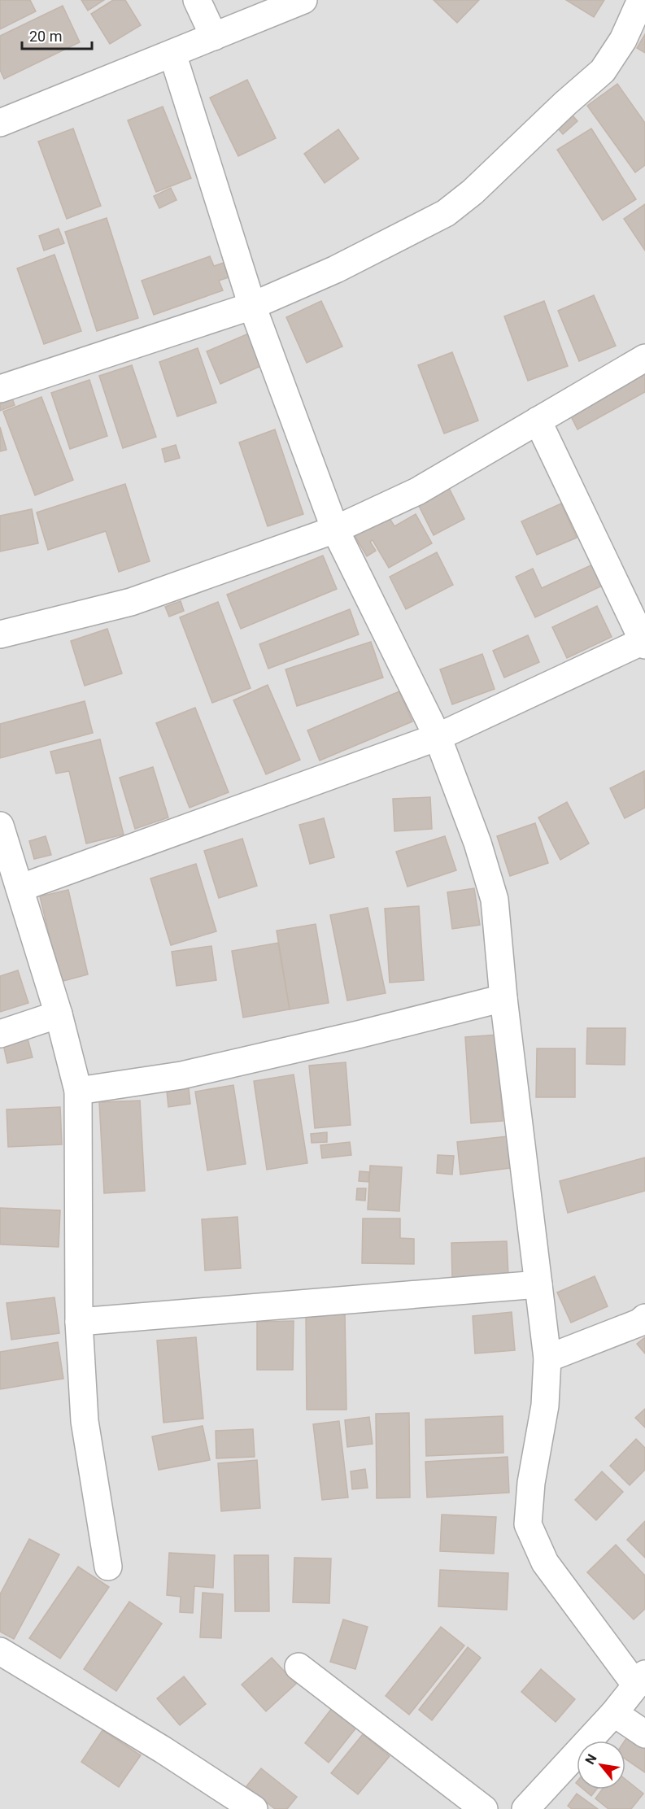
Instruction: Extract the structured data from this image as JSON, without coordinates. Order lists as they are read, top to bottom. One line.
{"scale_bar":"20 m","north":"top left"}
